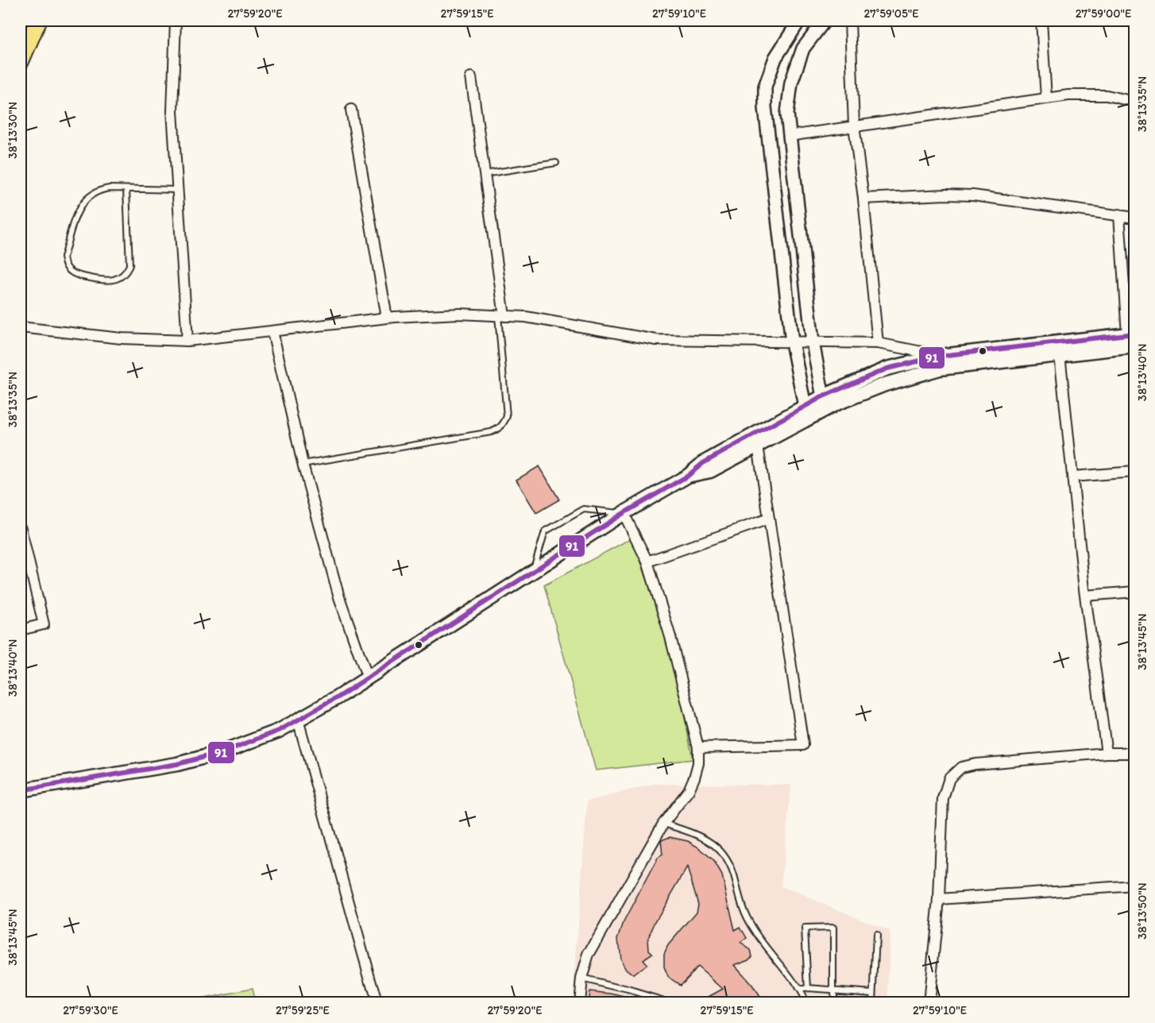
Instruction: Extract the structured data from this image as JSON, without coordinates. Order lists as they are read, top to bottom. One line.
{"lines":["transit line 91"],"coordinates":["27°59'20\"E","27°59'15\"E","27°59'10\"E","27°59'05\"E","27°59'00\"E","38°13'35\"N","38°13'30\"N","38°13'40\"N","38°13'45\"N","38°13'50\"N","27°59'30\"E","27°59'25\"E"]}
